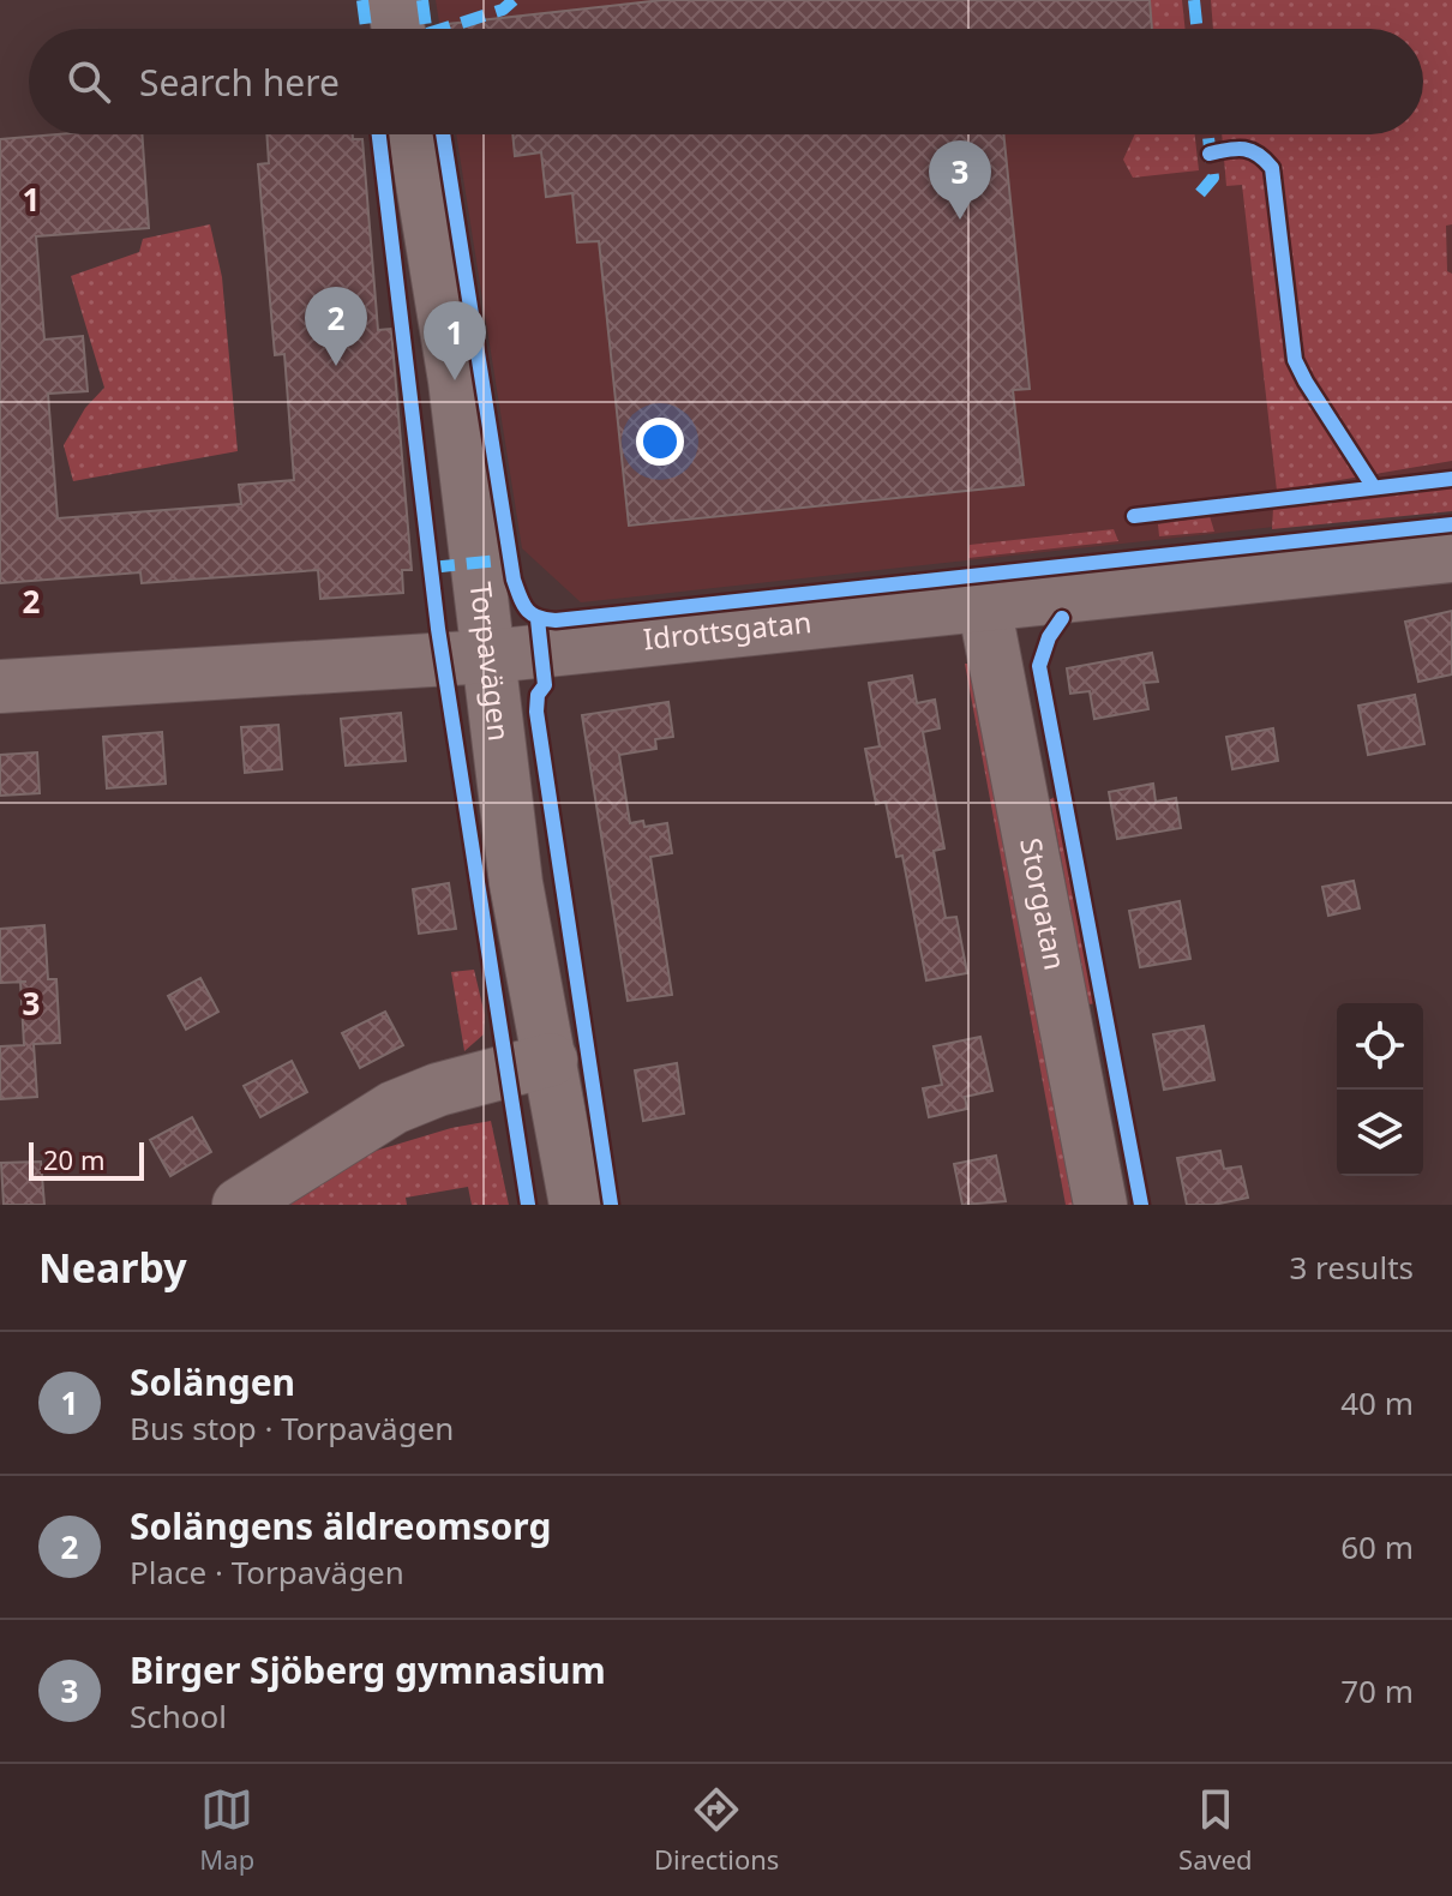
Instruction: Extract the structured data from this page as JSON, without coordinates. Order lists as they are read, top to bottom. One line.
{"streets":{"street":["Idrottsgatan","Torpavägen","Storgatan"]},"crossings":[["Idrottsgatan","Torpavägen"],["Idrottsgatan","Storgatan"]],"scale_bar":"20 m","page":{"search":"Search here","pins":["3","2","1"],"scale":"20 m","heading":["Nearby","3 results"],"list":[{"mark":"1","name":"Solängen","note":"Bus stop · Torpavägen","value":"40 m"},{"mark":"2","name":"Solängens äldreomsorg","note":"Place · Torpavägen","value":"60 m"},{"mark":"3","name":"Birger Sjöberg gymnasium","note":"School","value":"70 m"}],"nav":["Map","Directions","Saved"]},"grid":{"rows":["1","2","3"]}}
